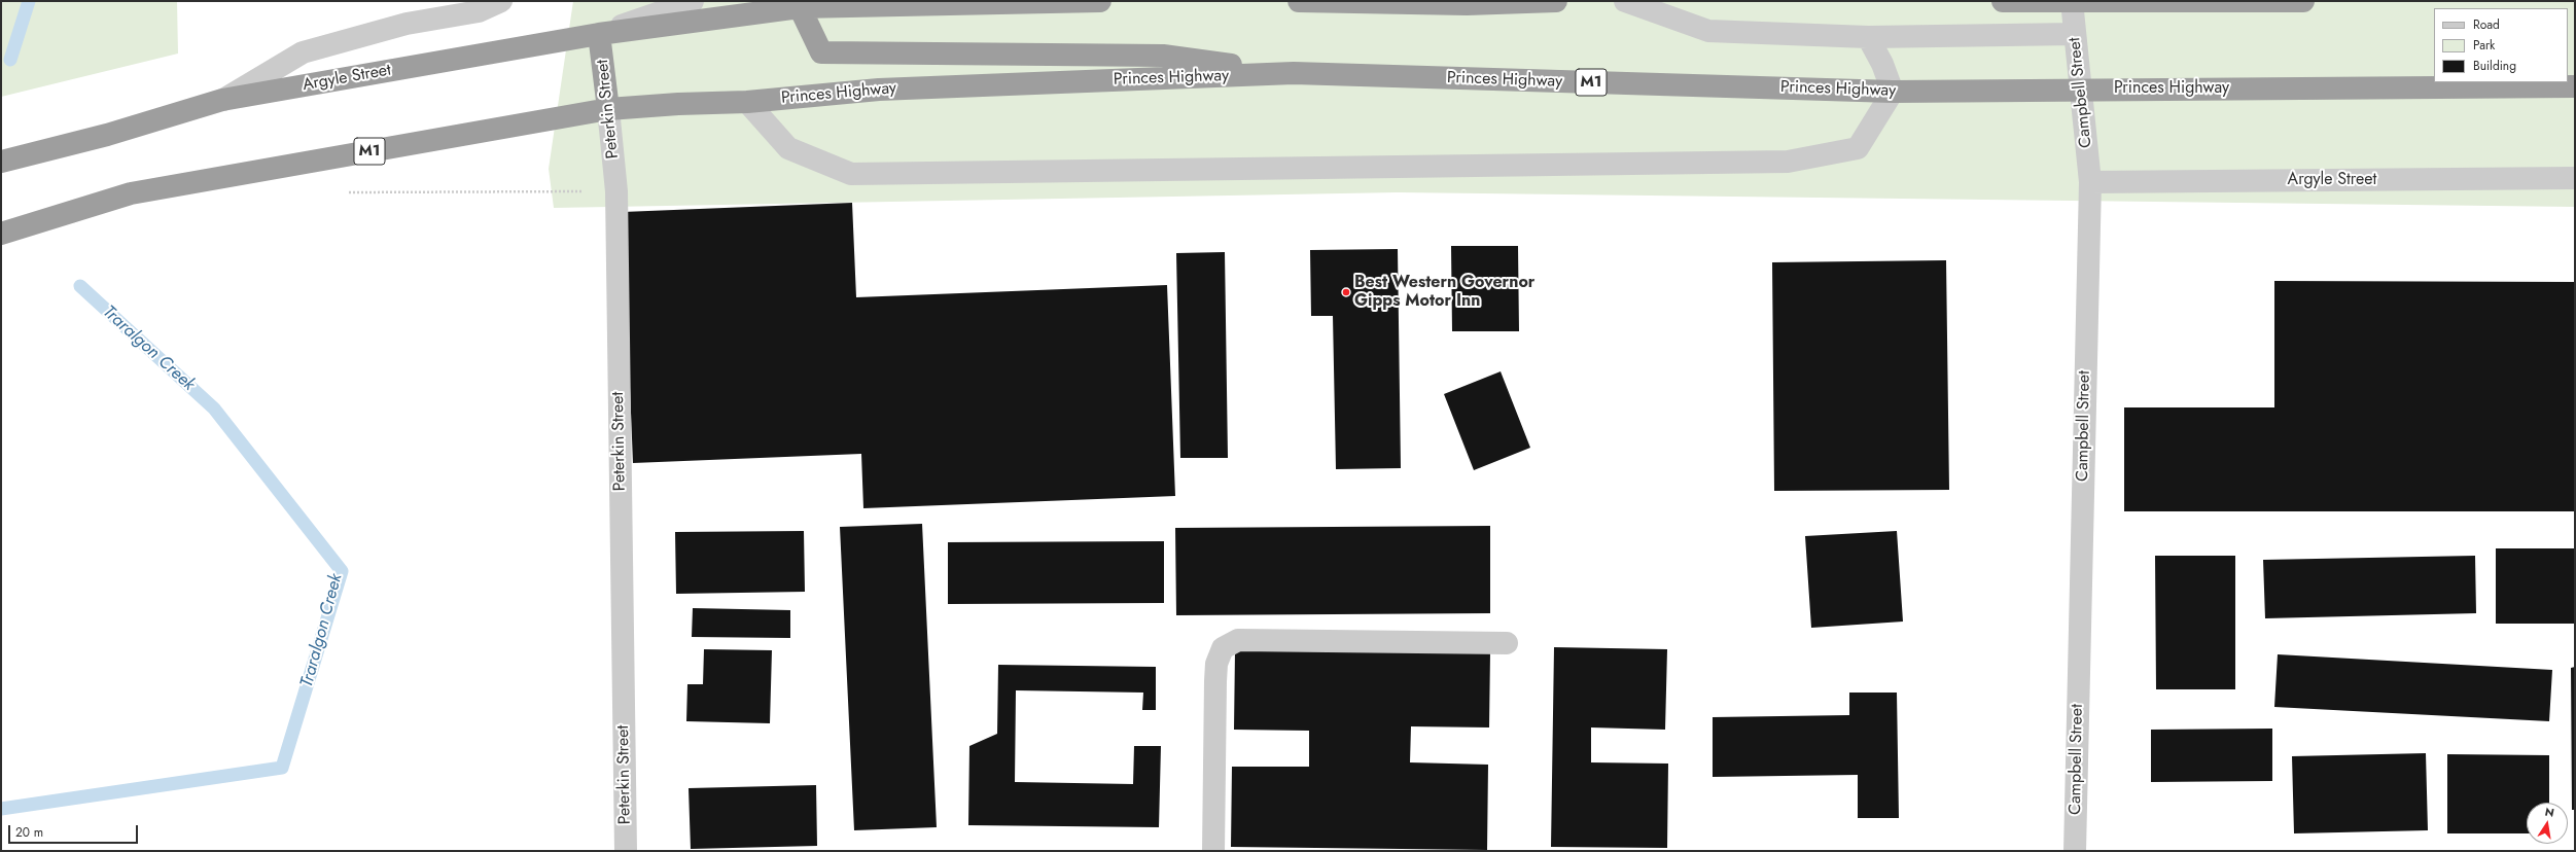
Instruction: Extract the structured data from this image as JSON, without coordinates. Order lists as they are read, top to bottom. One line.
{"streets":{"highway":["Argyle Street","Princes Highway","M1","Peterkin Street"],"street":["Campbell Street"]},"crossings":[["Argyle Street","Campbell Street"],["Argyle Street","Peterkin Street"],["Princes Highway","M1"],["Princes Highway","Campbell Street"],["Princes Highway","Peterkin Street"],["M1","Peterkin Street"]],"water":["Traralgon Creek"],"places":["Best Western Governor Gipps Motor Inn"],"legend":["Road","Park","Building"],"scale_bar":"20 m","north":"top"}
